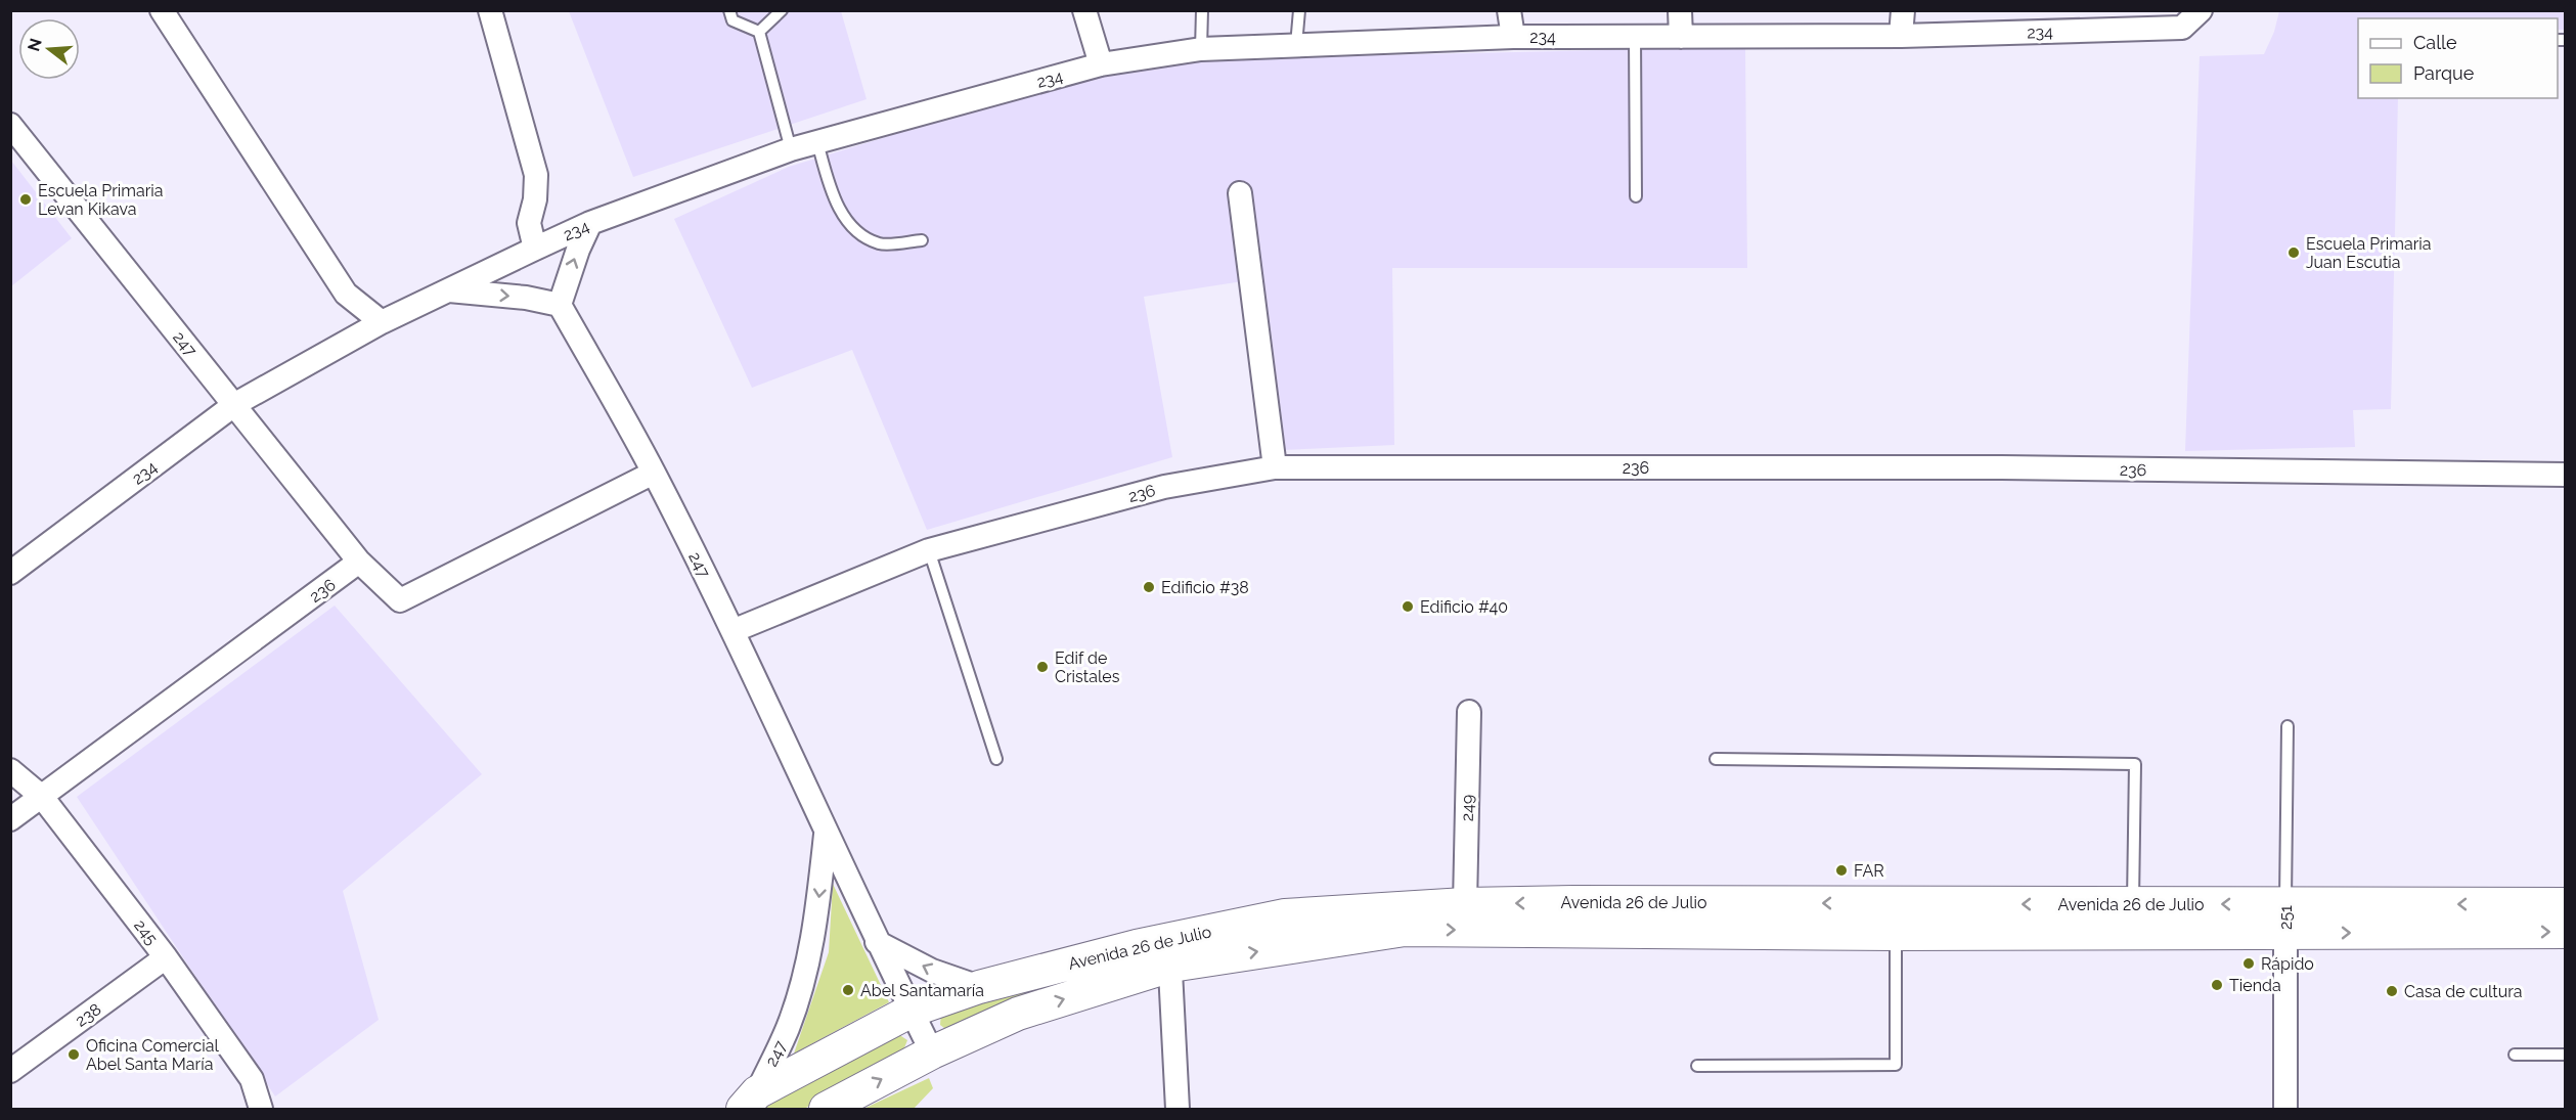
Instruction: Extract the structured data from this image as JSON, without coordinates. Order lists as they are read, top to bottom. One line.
{"streets":{"street":["234","247","236","249","Avenida 26 de Julio","251","245","238"]},"crossings":[["234","247"],["247","236"],["247","Avenida 26 de Julio"],["236","245"],["249","Avenida 26 de Julio"],["Avenida 26 de Julio","251"],["245","238"]],"places":["Escuela Primaria Levan Kikava","Escuela Primaria Juan Escutia","Edificio #38","Edificio #40","Edif de Cristales","FAR","Rápido","Tienda","Abel Santamaría","Casa de cultura","Oficina Comercial Abel Santa María"],"legend":["Calle","Parque"],"north":"left"}
